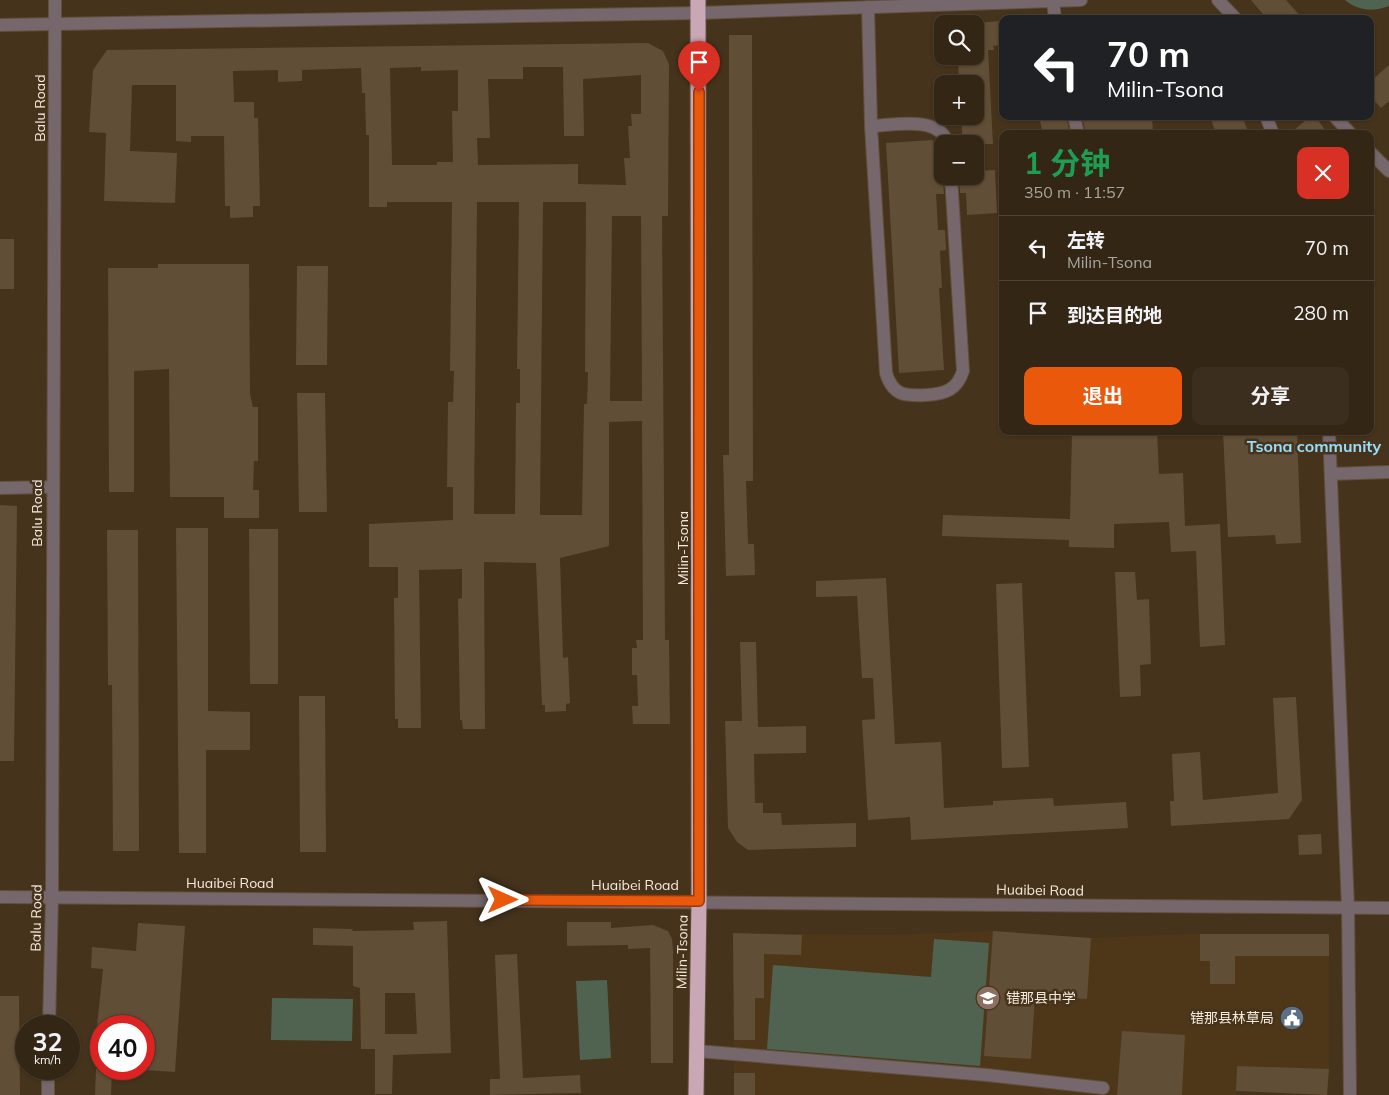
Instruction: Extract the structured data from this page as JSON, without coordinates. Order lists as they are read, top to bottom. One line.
{"streets":{"highway":["Milin-Tsona"],"street":["Balu Road","Huaibei Road"]},"crossings":[["Balu Road","Huaibei Road"],["Milin-Tsona","Huaibei Road"]],"districts":["Tsona community"],"places":{"school or university":["错那县中学"],"public building":["错那县林草局"]},"page":{"map_buttons":["+","−"],"turn":["70 m","Milin-Tsona"],"heading":["1 分钟","350 m · 11:57"],"list":[{"name":"左转","note":"Milin-Tsona","value":"70 m"},{"name":"到达目的地","value":"280 m"}],"buttons":["退出","分享"],"speed":"32 km/h","limit":"40"}}
